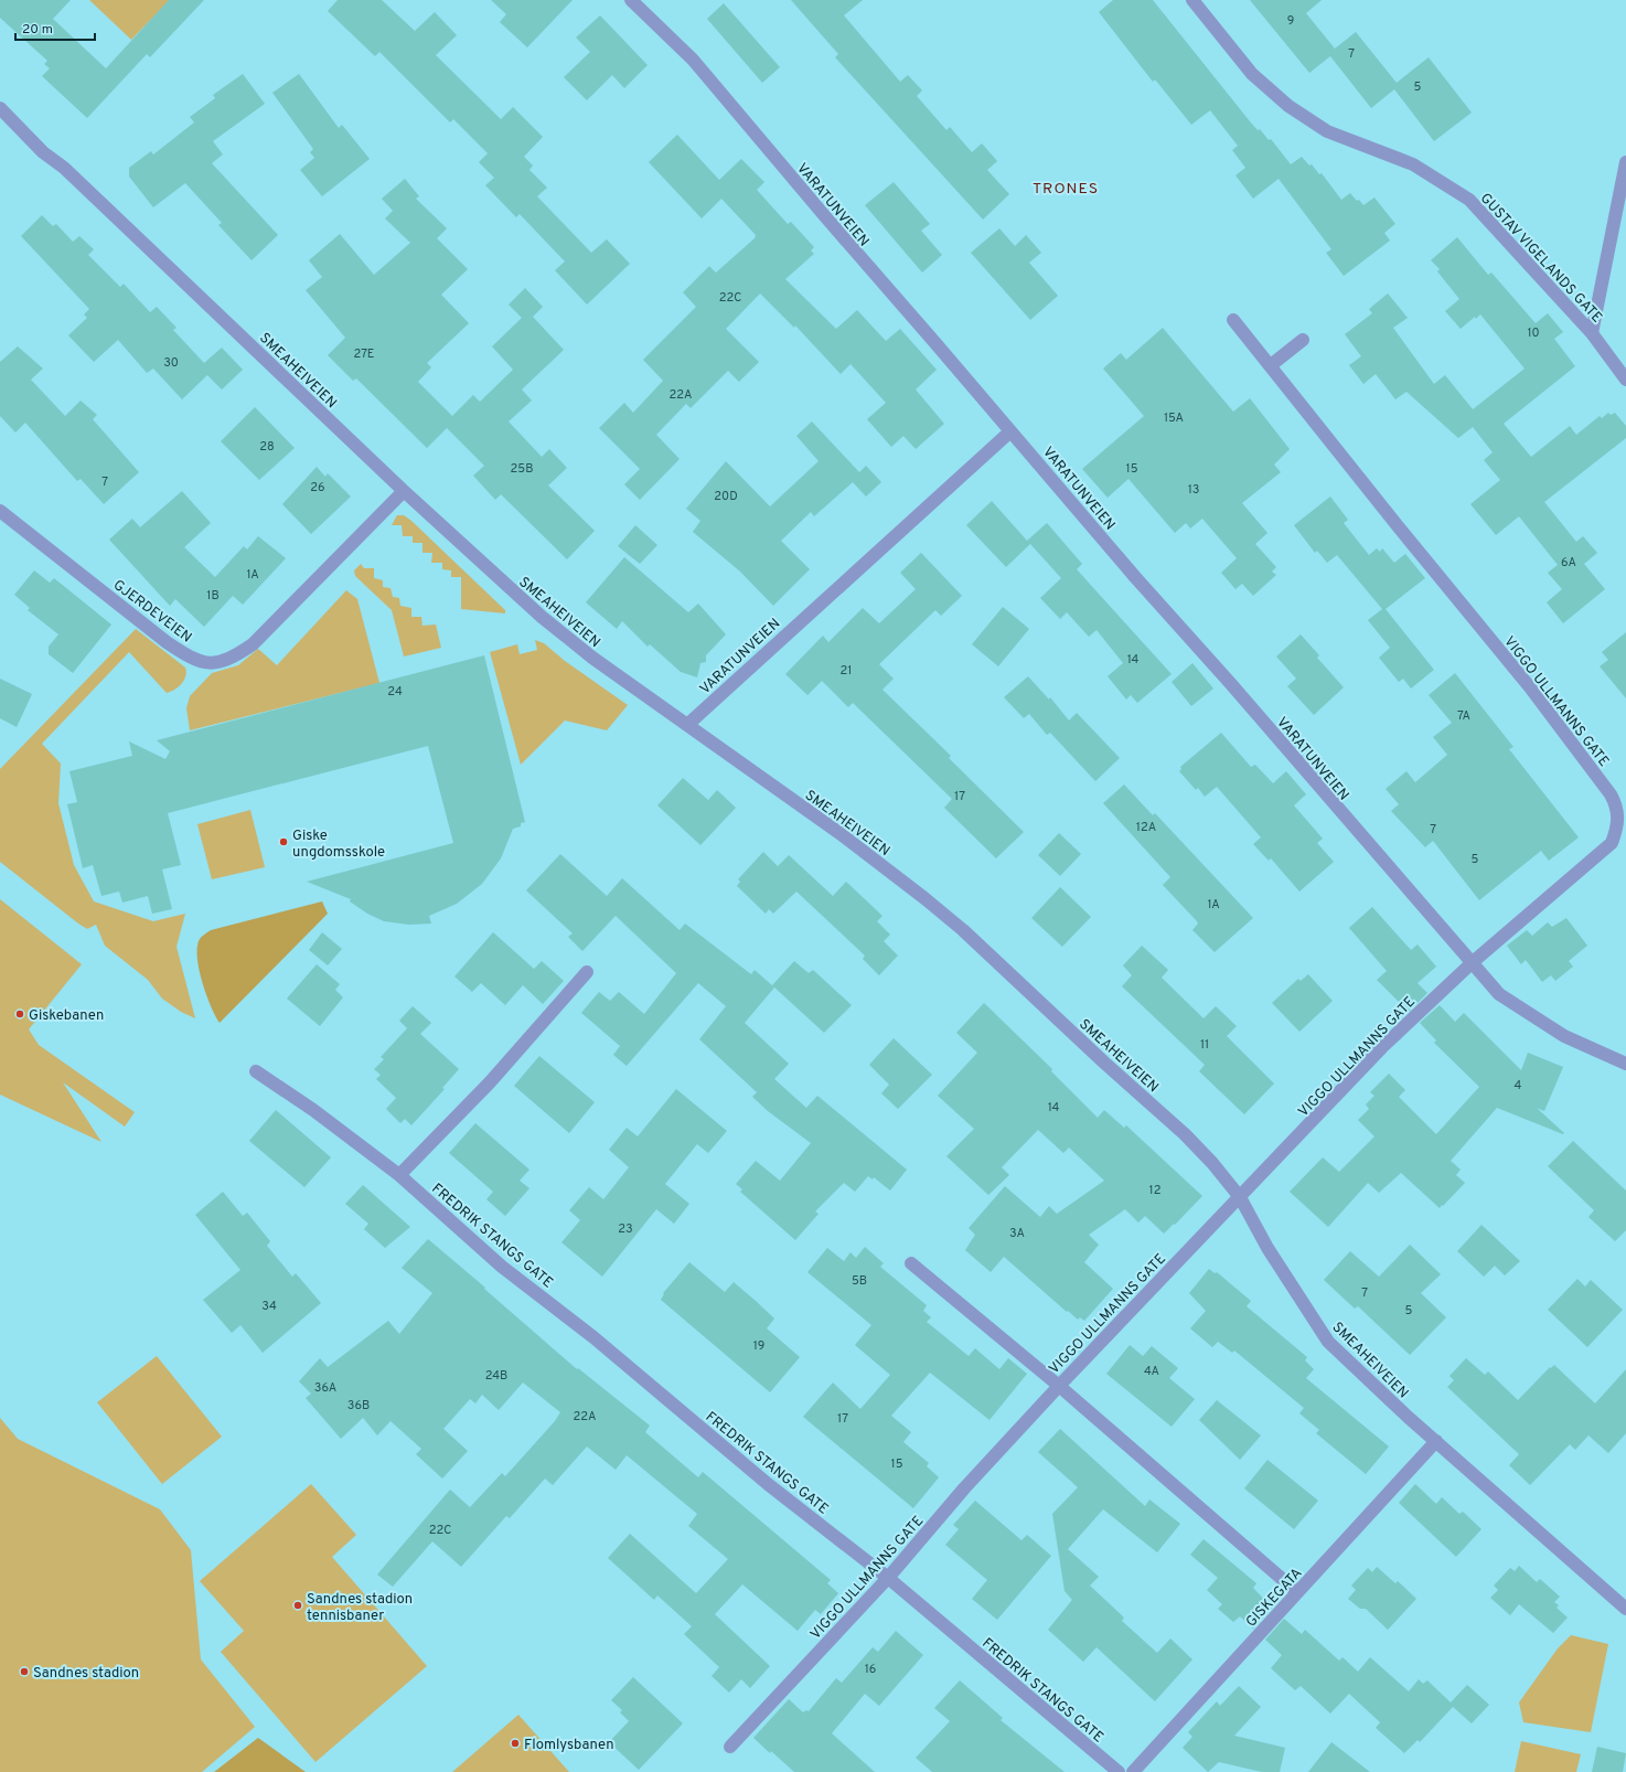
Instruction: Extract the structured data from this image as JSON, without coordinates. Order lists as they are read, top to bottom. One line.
{"streets":{"street":["VARATUNVEIEN","GUSTAV VIGELANDS GATE","SMEAHEIVEIEN","GJERDEVEIEN","VIGGO ULLMANNS GATE","FREDRIK STANGS GATE","GISKEGATA"]},"crossings":[["VARATUNVEIEN","SMEAHEIVEIEN"],["VARATUNVEIEN","VIGGO ULLMANNS GATE"],["SMEAHEIVEIEN","GJERDEVEIEN"],["SMEAHEIVEIEN","VIGGO ULLMANNS GATE"],["SMEAHEIVEIEN","GISKEGATA"],["VIGGO ULLMANNS GATE","FREDRIK STANGS GATE"]],"districts":["TRONES"],"places":["Giske ungdomsskole","Giskebanen","Sandnes stadion tennisbaner","Sandnes stadion","Flomlysbanen"],"house_numbers":["9","7","5","22C","10","27E","30","22A","15A","28","25B","15","7","26","13","20D","6A","1A","1B","14","21","24","7A","17","12A","7","5","1A","11","4","14","12","23","3A","5B","7","34","5","19","4A","24B","36A","36B","22A","17","15","22C","16"],"scale_bar":"20 m"}
